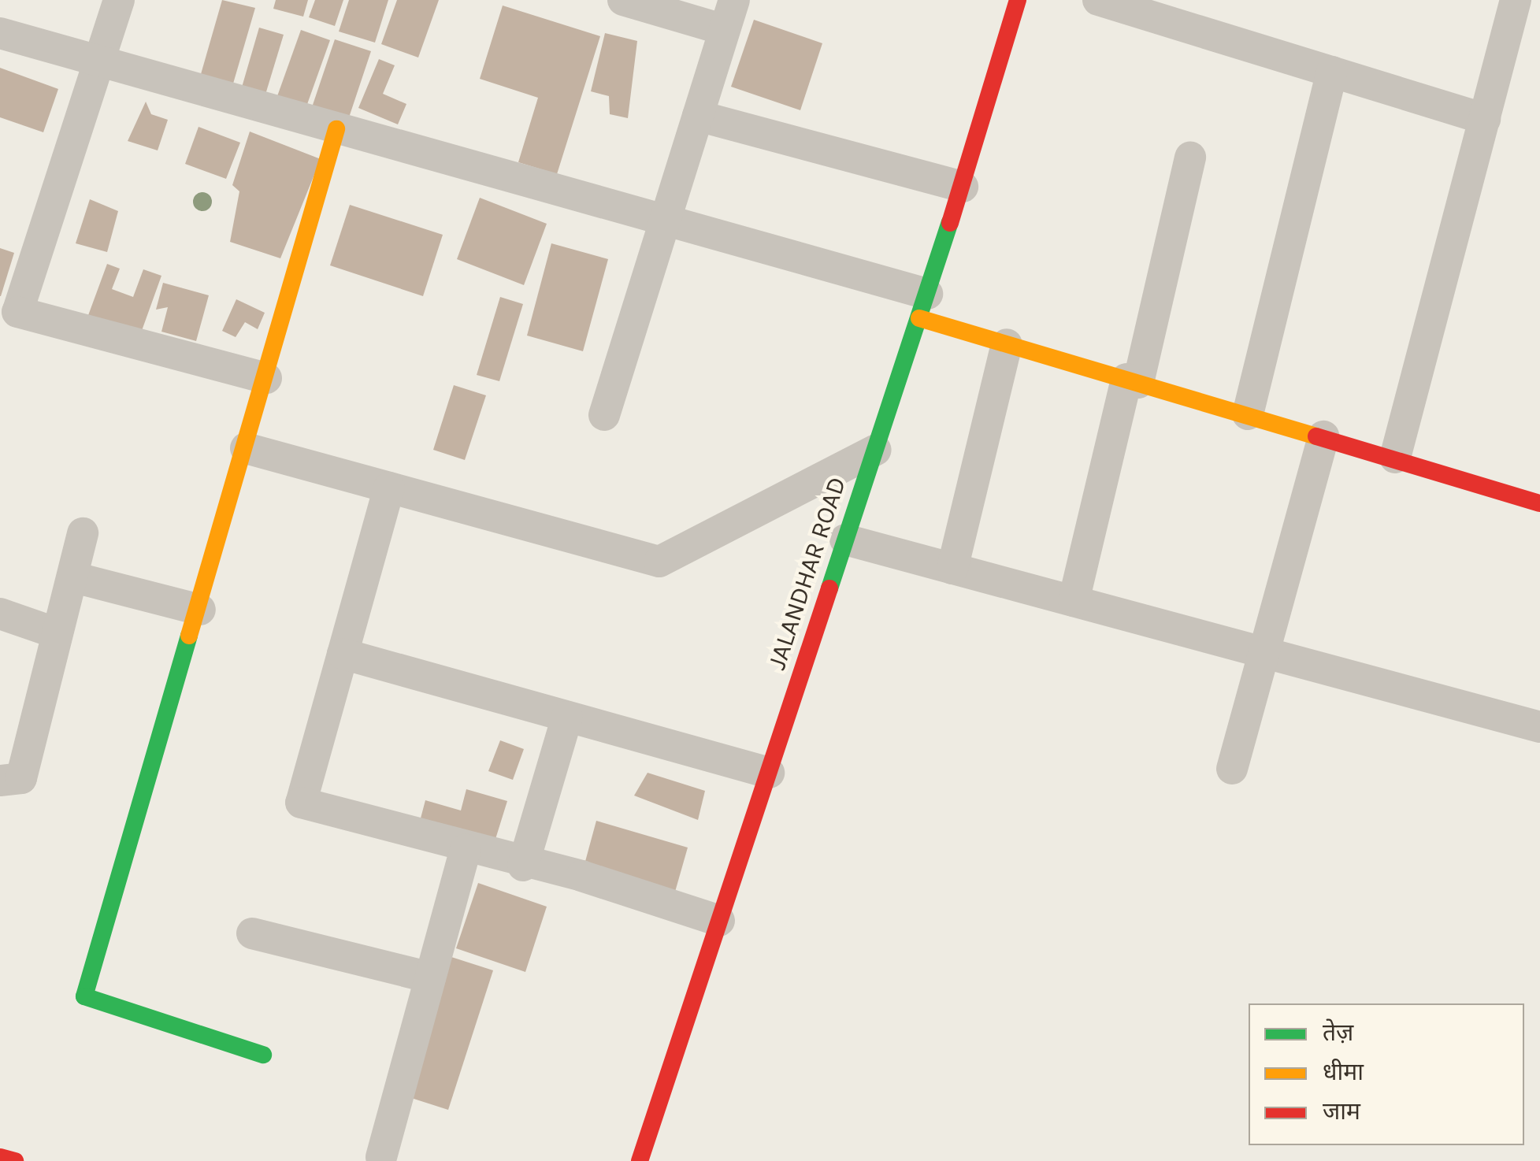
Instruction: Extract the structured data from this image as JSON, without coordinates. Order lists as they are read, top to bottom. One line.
{"streets":{"street":["JALANDHAR ROAD"]},"legend":["तेज़","धीमा","जाम"]}
